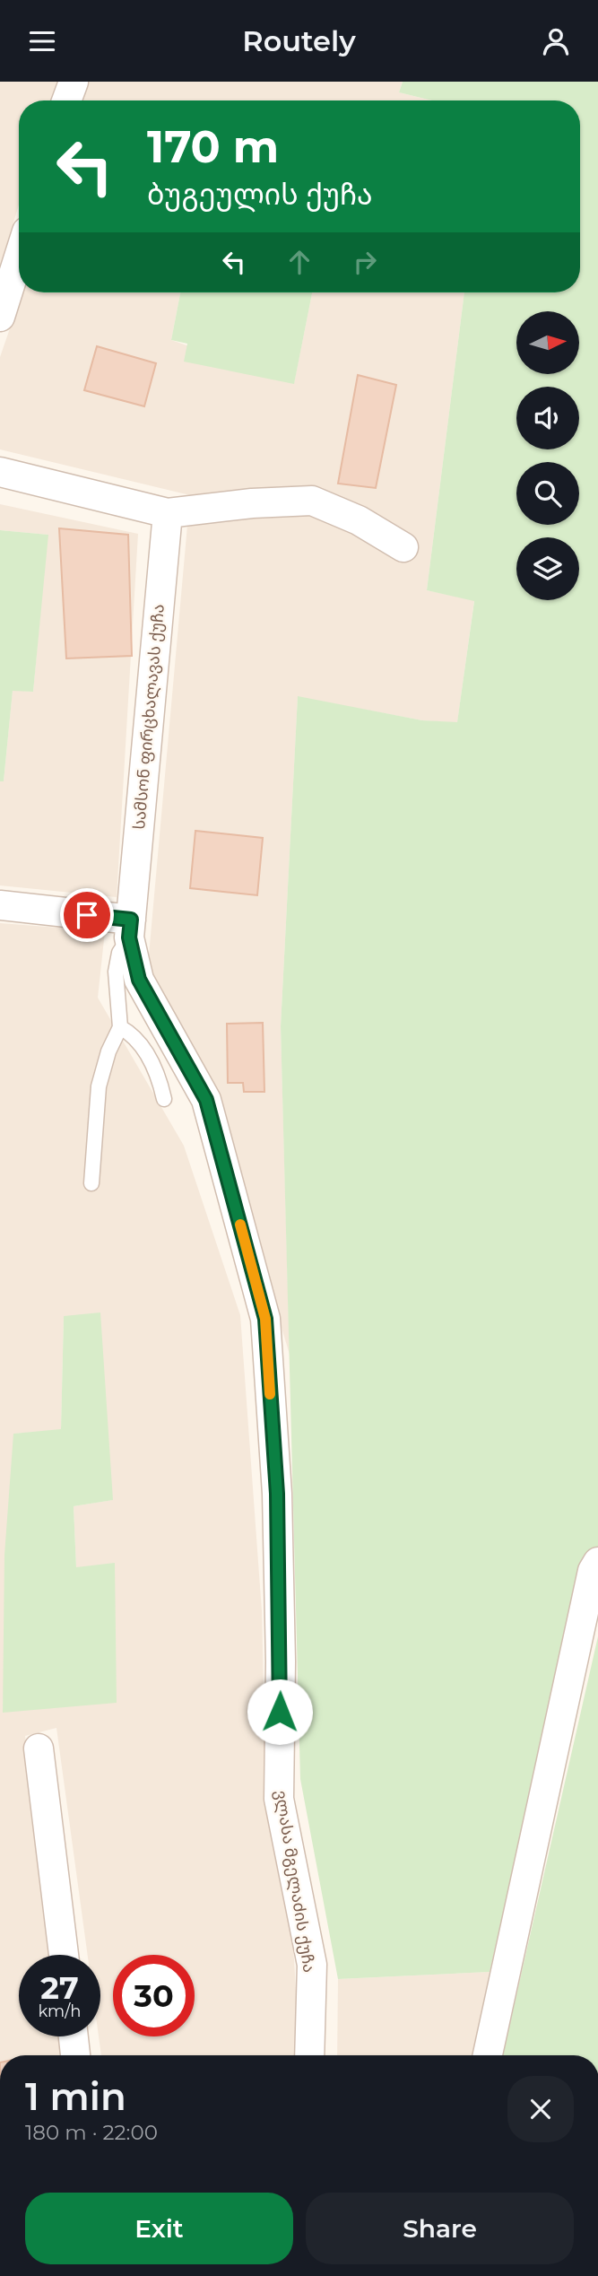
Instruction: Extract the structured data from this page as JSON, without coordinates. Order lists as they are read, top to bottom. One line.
{"streets":{"street":["სამსონ ფირცხალავას ქუჩა","ვლასა მგელაძის ქუჩა"]},"crossings":[["სამსონ ფირცხალავას ქუჩა","ვლასა მგელაძის ქუჩა"]],"north":"right","page":{"header":"Routely","turn":["170 m","ბუგეულის ქუჩა"],"speed":"27 km/h","limit":"30","heading":["1 min","180 m · 22:00"],"buttons":["Exit","Share"]}}
